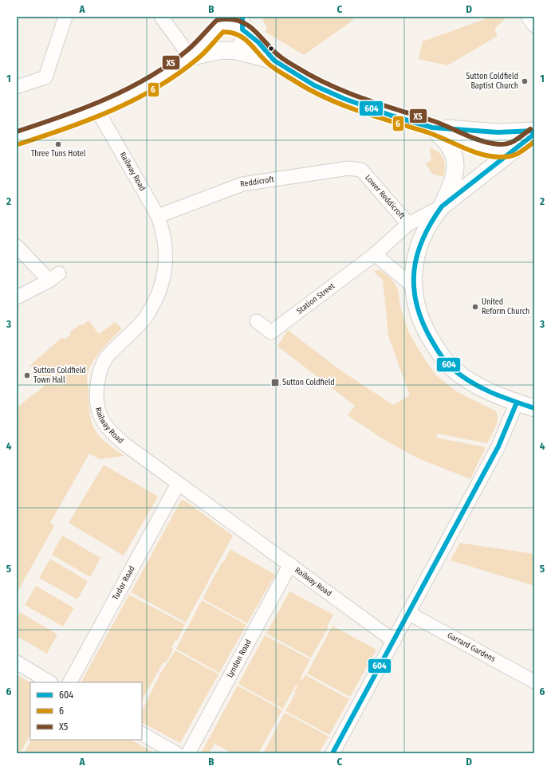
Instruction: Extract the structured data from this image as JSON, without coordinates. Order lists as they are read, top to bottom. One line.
{"streets":{"street":["Railway Road","Reddicroft","Lower Reddicroft","Station Street","Tudor Road","Garrard Gardens","Lyndon Road"]},"crossings":[["Railway Road","Reddicroft"],["Railway Road","Tudor Road"],["Railway Road","Lyndon Road"],["Reddicroft","Lower Reddicroft"],["Lower Reddicroft","Station Street"]],"places":{"other":["Sutton Coldfield Baptist Church","Three Tuns Hotel","United Reform Church","Sutton Coldfield Town Hall"],"transit":["Sutton Coldfield"]},"lines":["transit line 604","transit line X5","transit line 6"],"legend":["604","6","X5"],"grid":{"columns":["A","B","C","D"],"rows":["1","2","3","4","5","6"]}}
